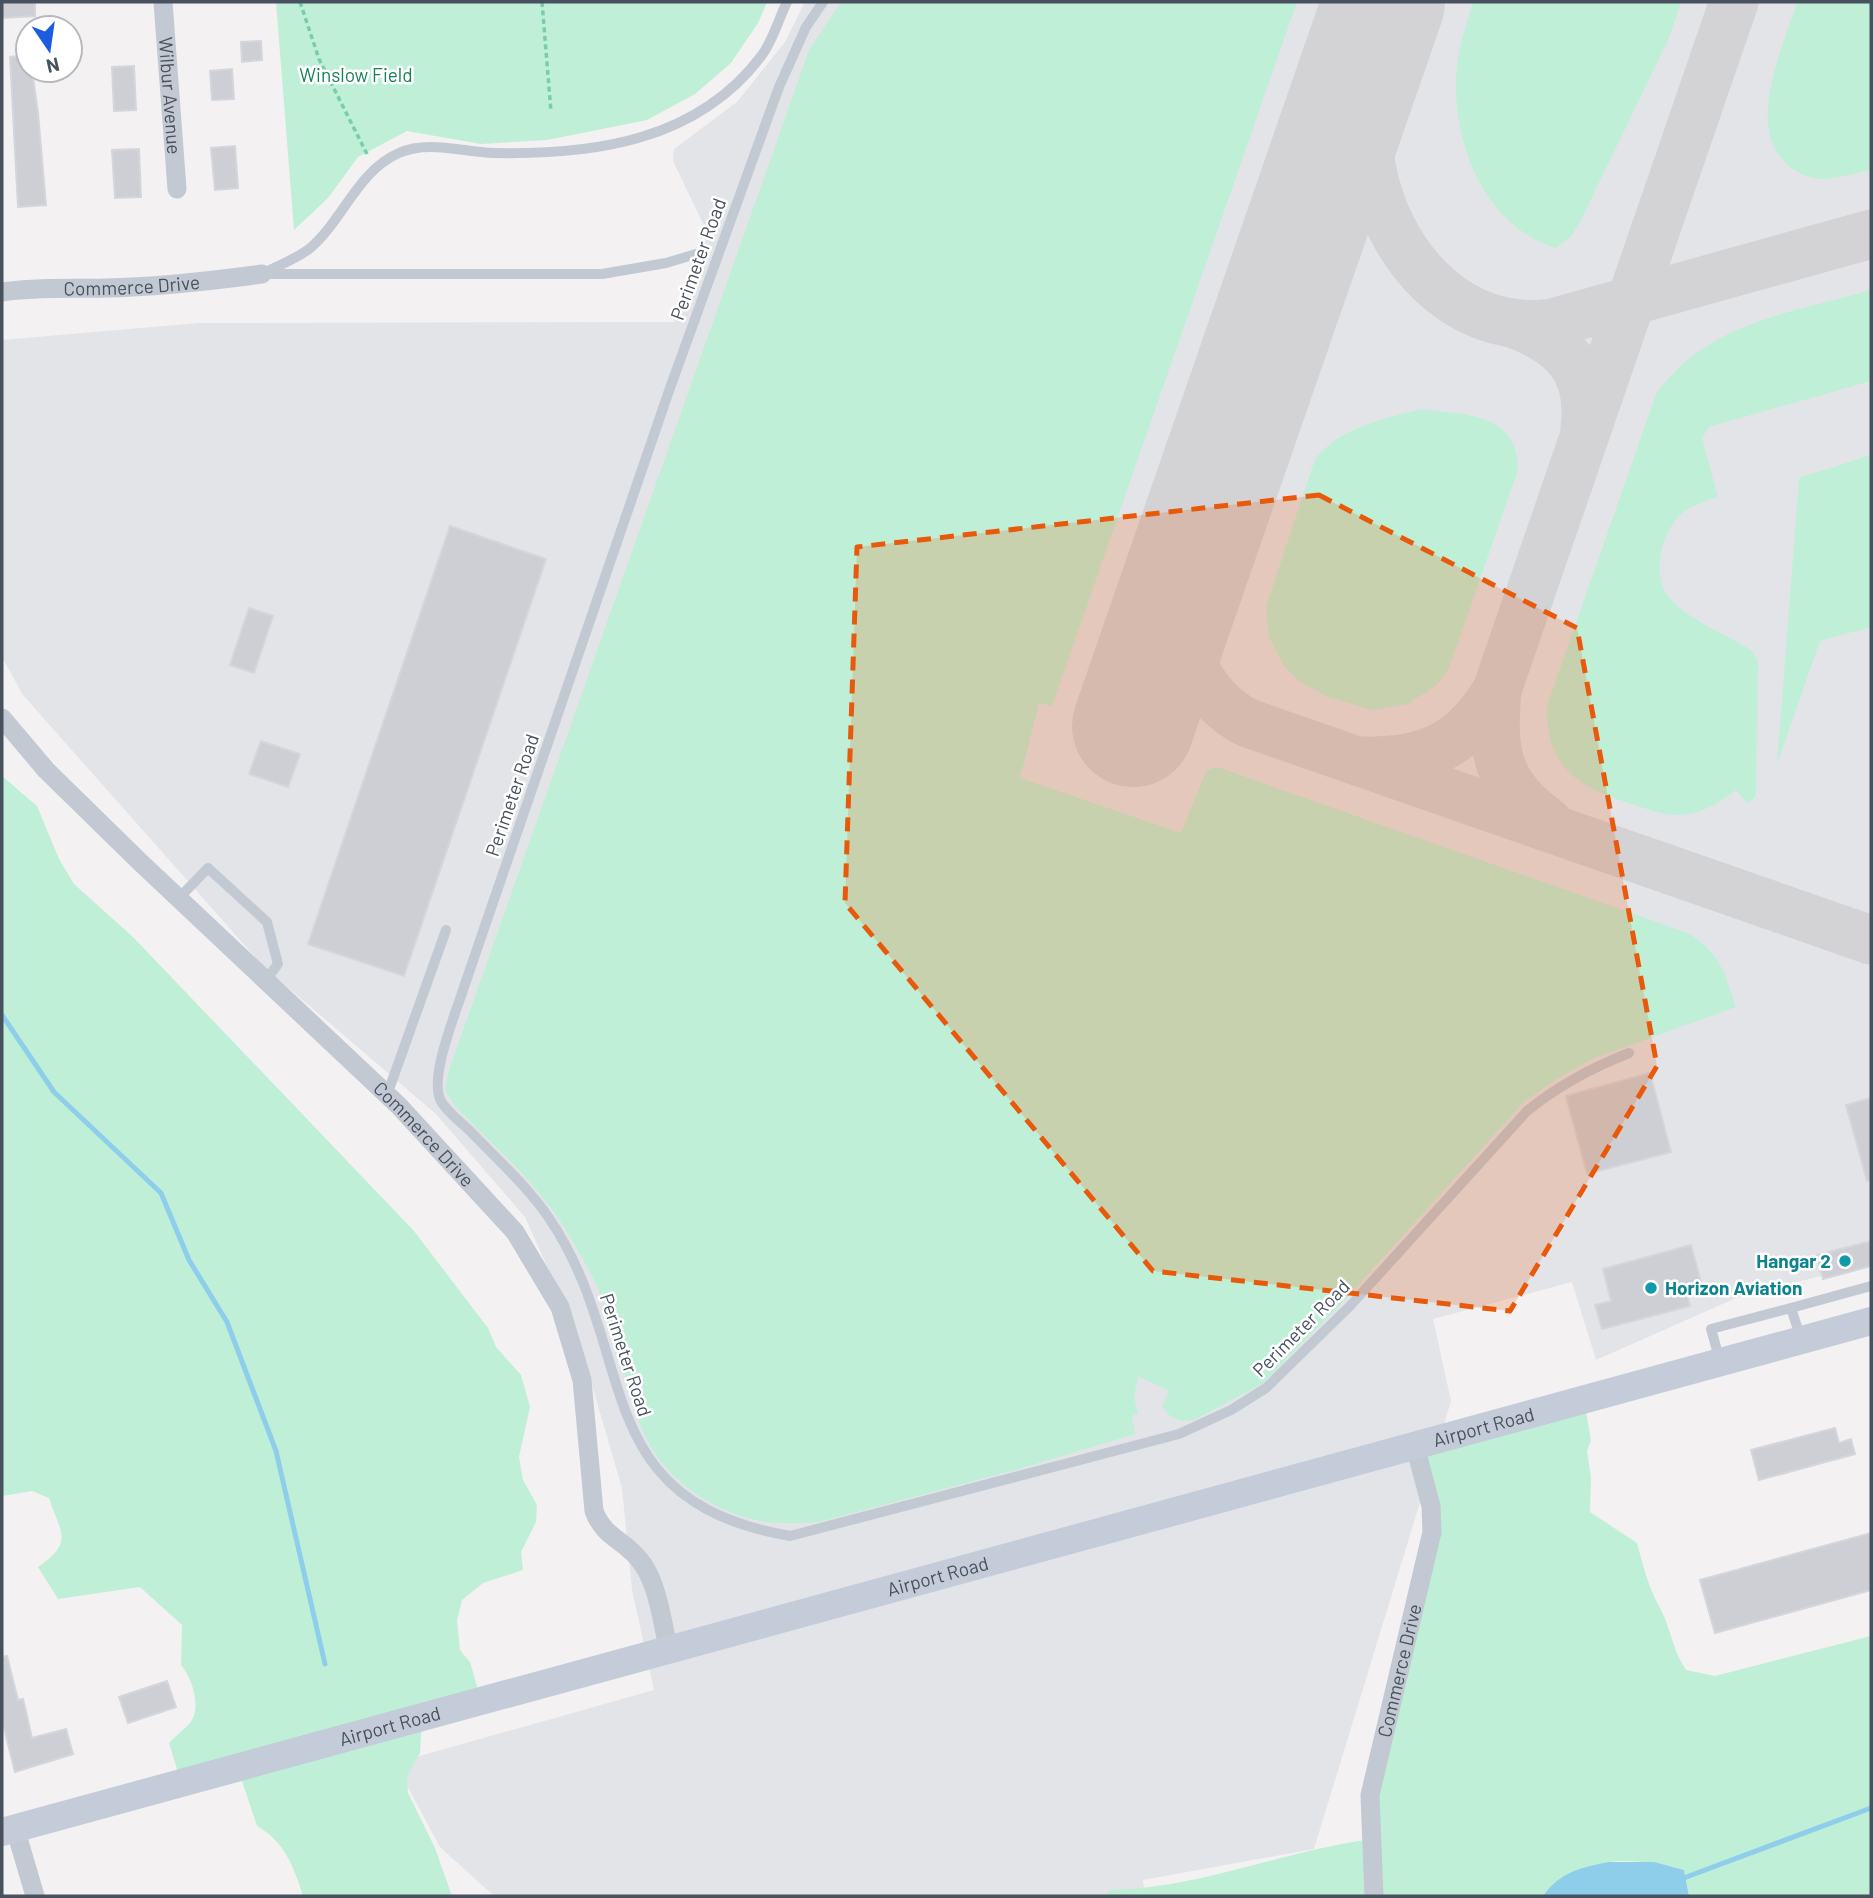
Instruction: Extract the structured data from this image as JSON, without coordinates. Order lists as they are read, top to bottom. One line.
{"streets":{"main road":["Airport Road"],"street":["Wilbur Avenue","Commerce Drive"],"lane":["Perimeter Road"]},"crossings":[["Commerce Drive","Airport Road"]],"parks":["Winslow Field"],"places":["Hangar 2","Horizon Aviation"],"north":"bottom"}
